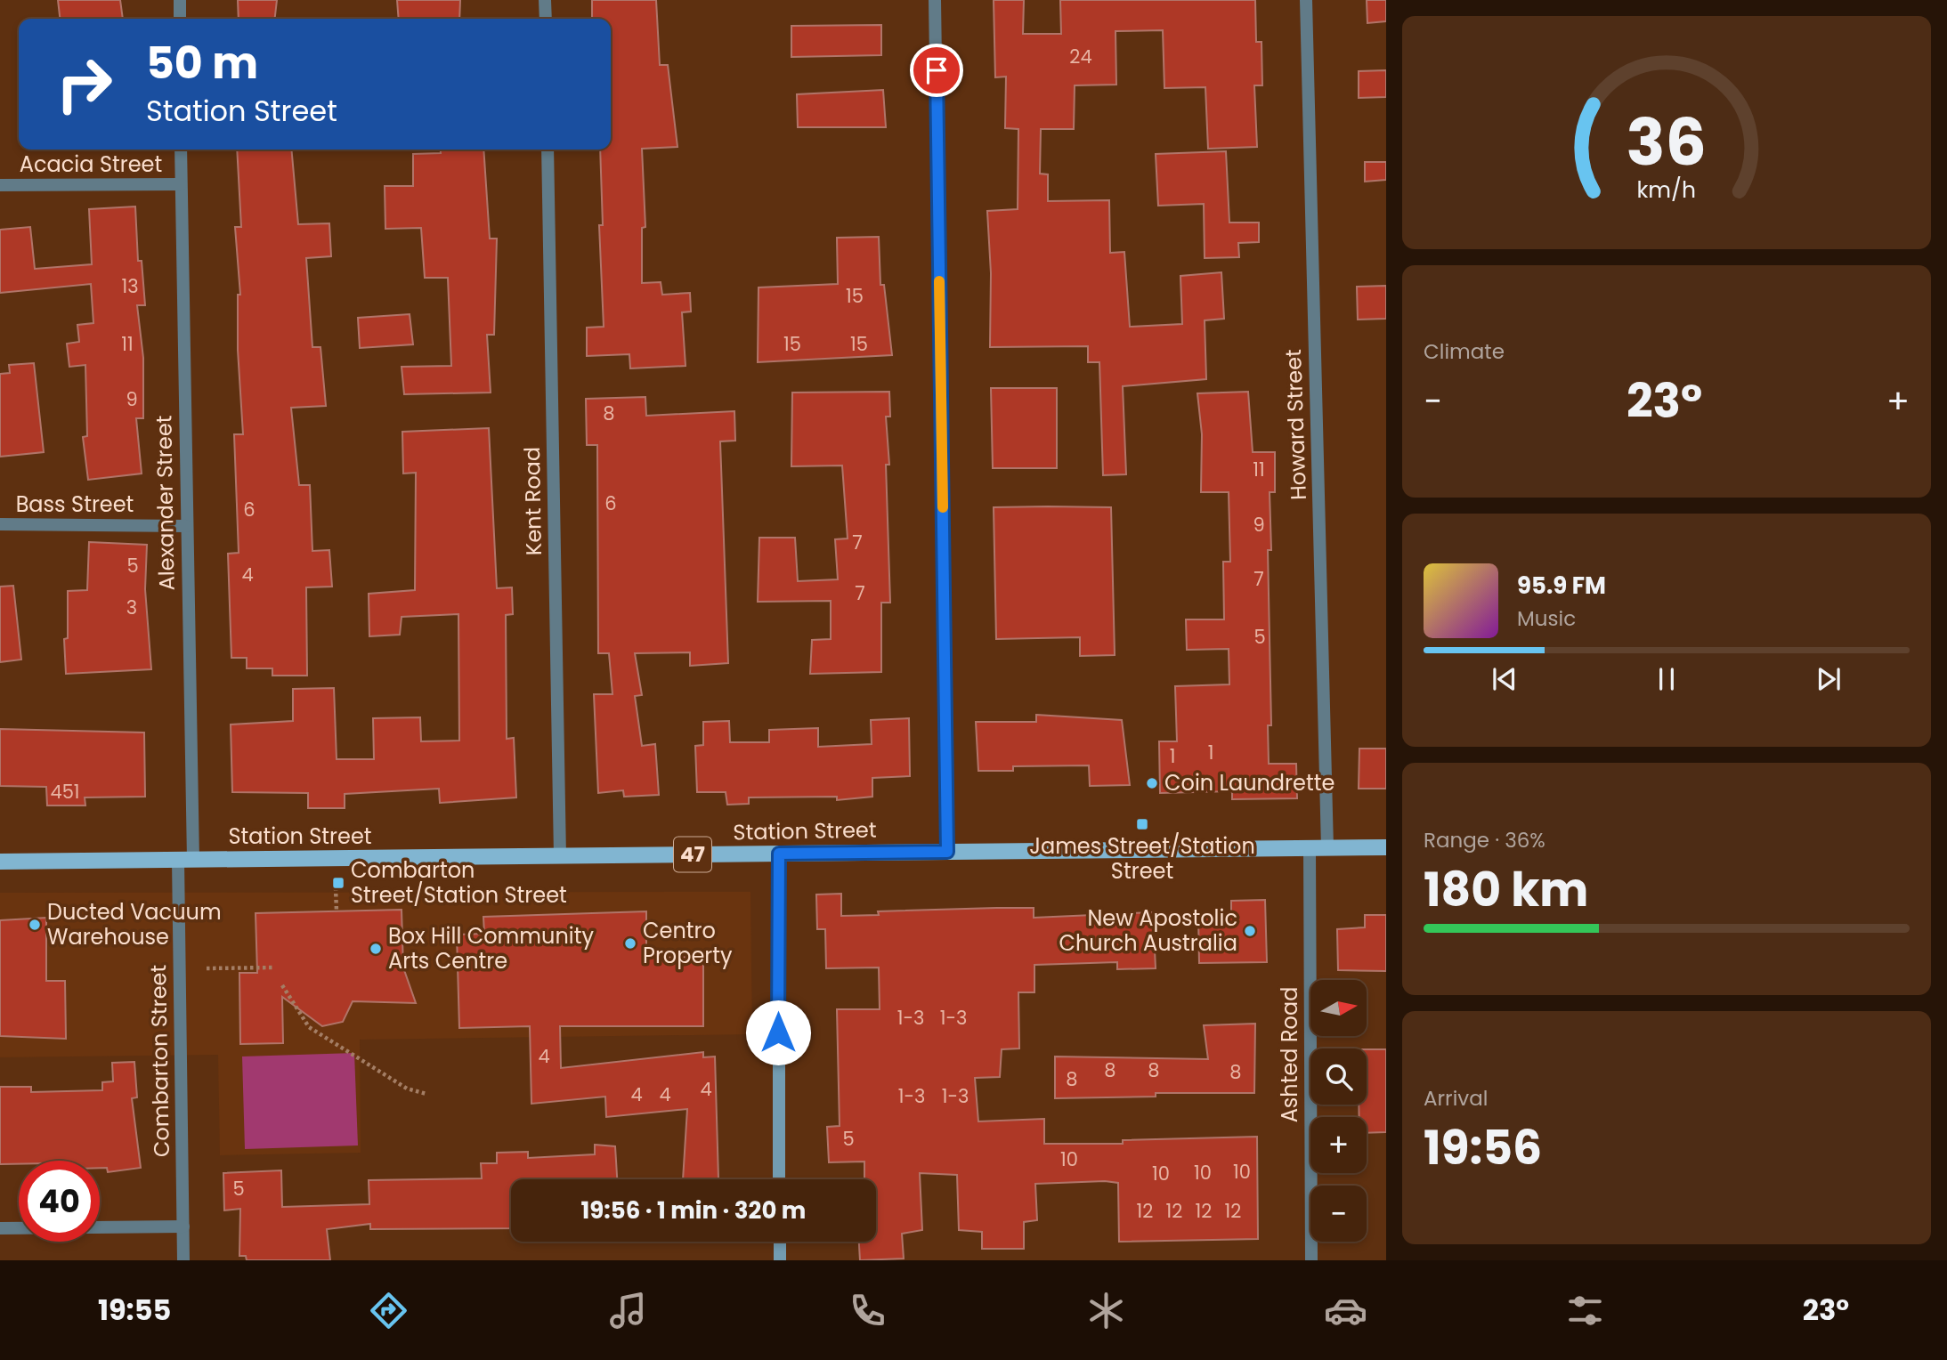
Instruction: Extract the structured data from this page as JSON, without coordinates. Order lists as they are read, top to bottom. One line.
{"streets":{"main road":["Station Street","47"],"street":["Acacia Street","Howard Street","Kent Road","Alexander Street","Bass Street","Ashted Road","Combarton Street"]},"crossings":[["Acacia Street","Alexander Street"],["Howard Street","Station Street"],["Kent Road","Station Street"],["Alexander Street","Bass Street"],["Alexander Street","Station Street"],["Alexander Street","Combarton Street"],["Station Street","Ashted Road"],["Station Street","Combarton Street"]],"places":{"other":["Coin Laundrette","Ducted Vacuum Warehouse","New Apostolic Church Australia","Centro Property","Box Hill Community Arts Centre"],"transit":["James Street/Station Street","Combarton Street/Station Street"]},"house_numbers":["24","13","15","11","15","15","9","8","11","6","6","9","7","5","4","7","7","3","5","1","1","451","1-3","1-3","4","8","8","8","8","4","4","4","1-3","1-3","5","10","10","10","10","5","12","12","12","12"],"north":"right","page":{"turn":["50 m","Station Street"],"tile":["Climate",["Range · 36%","180 km"],["Arrival","19:56"]],"heat":["−","23°","+"],"song":["95.9 FM","Music"],"map_buttons":["+","−"],"limit":"40","trip":"19:56 · 1 min · 320 m","tabs":["19:55","23°"],"gauge":["36","km/h"]}}
